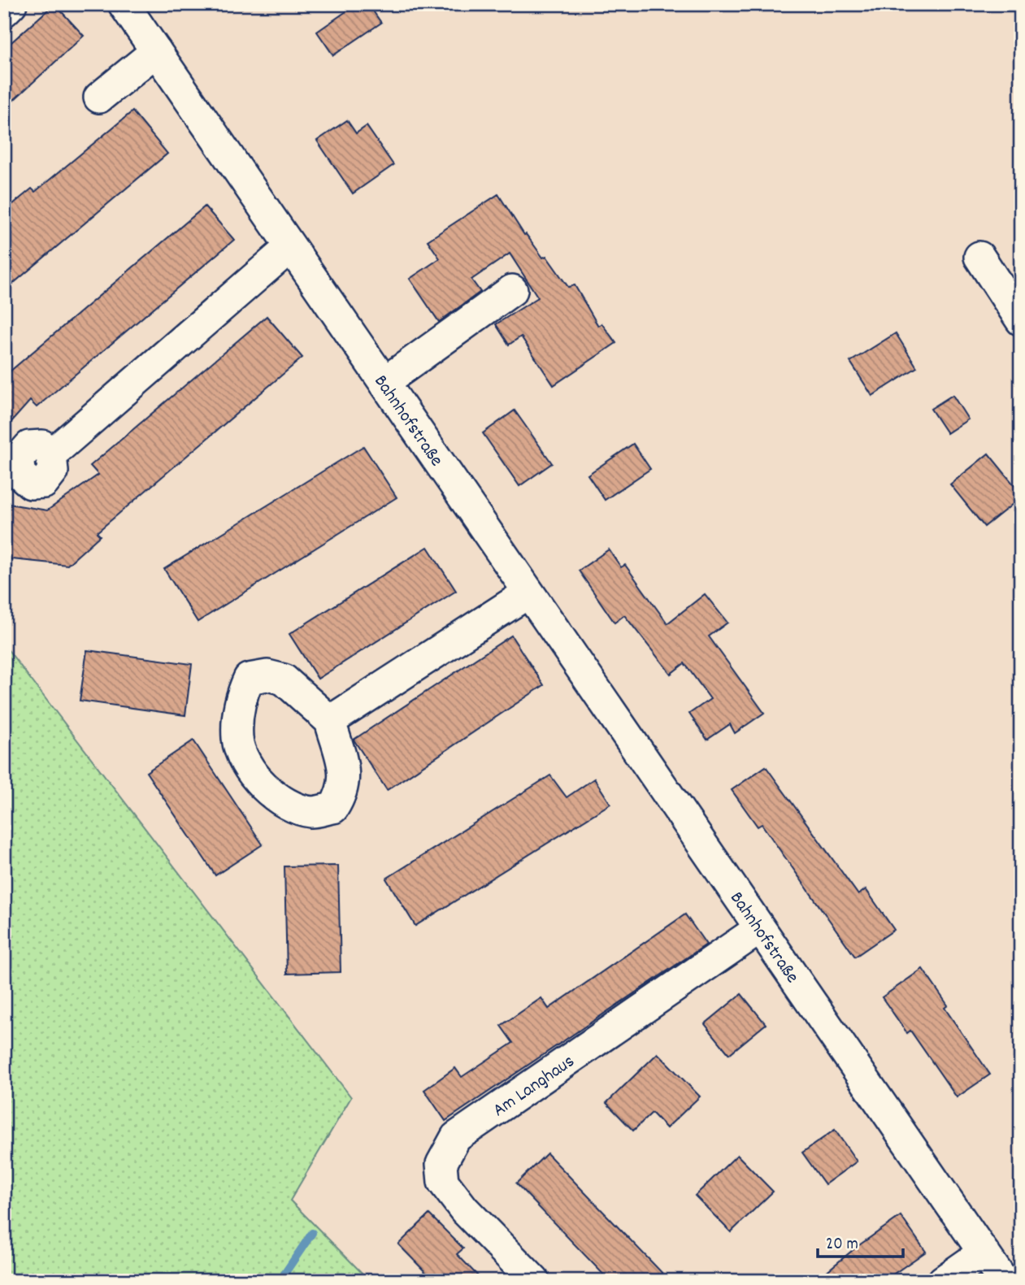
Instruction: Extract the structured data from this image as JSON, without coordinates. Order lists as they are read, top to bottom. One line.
{"streets":{"street":["Bahnhofstraße","Am Langhaus"]},"crossings":[["Bahnhofstraße","Am Langhaus"]],"scale_bar":"20 m"}
